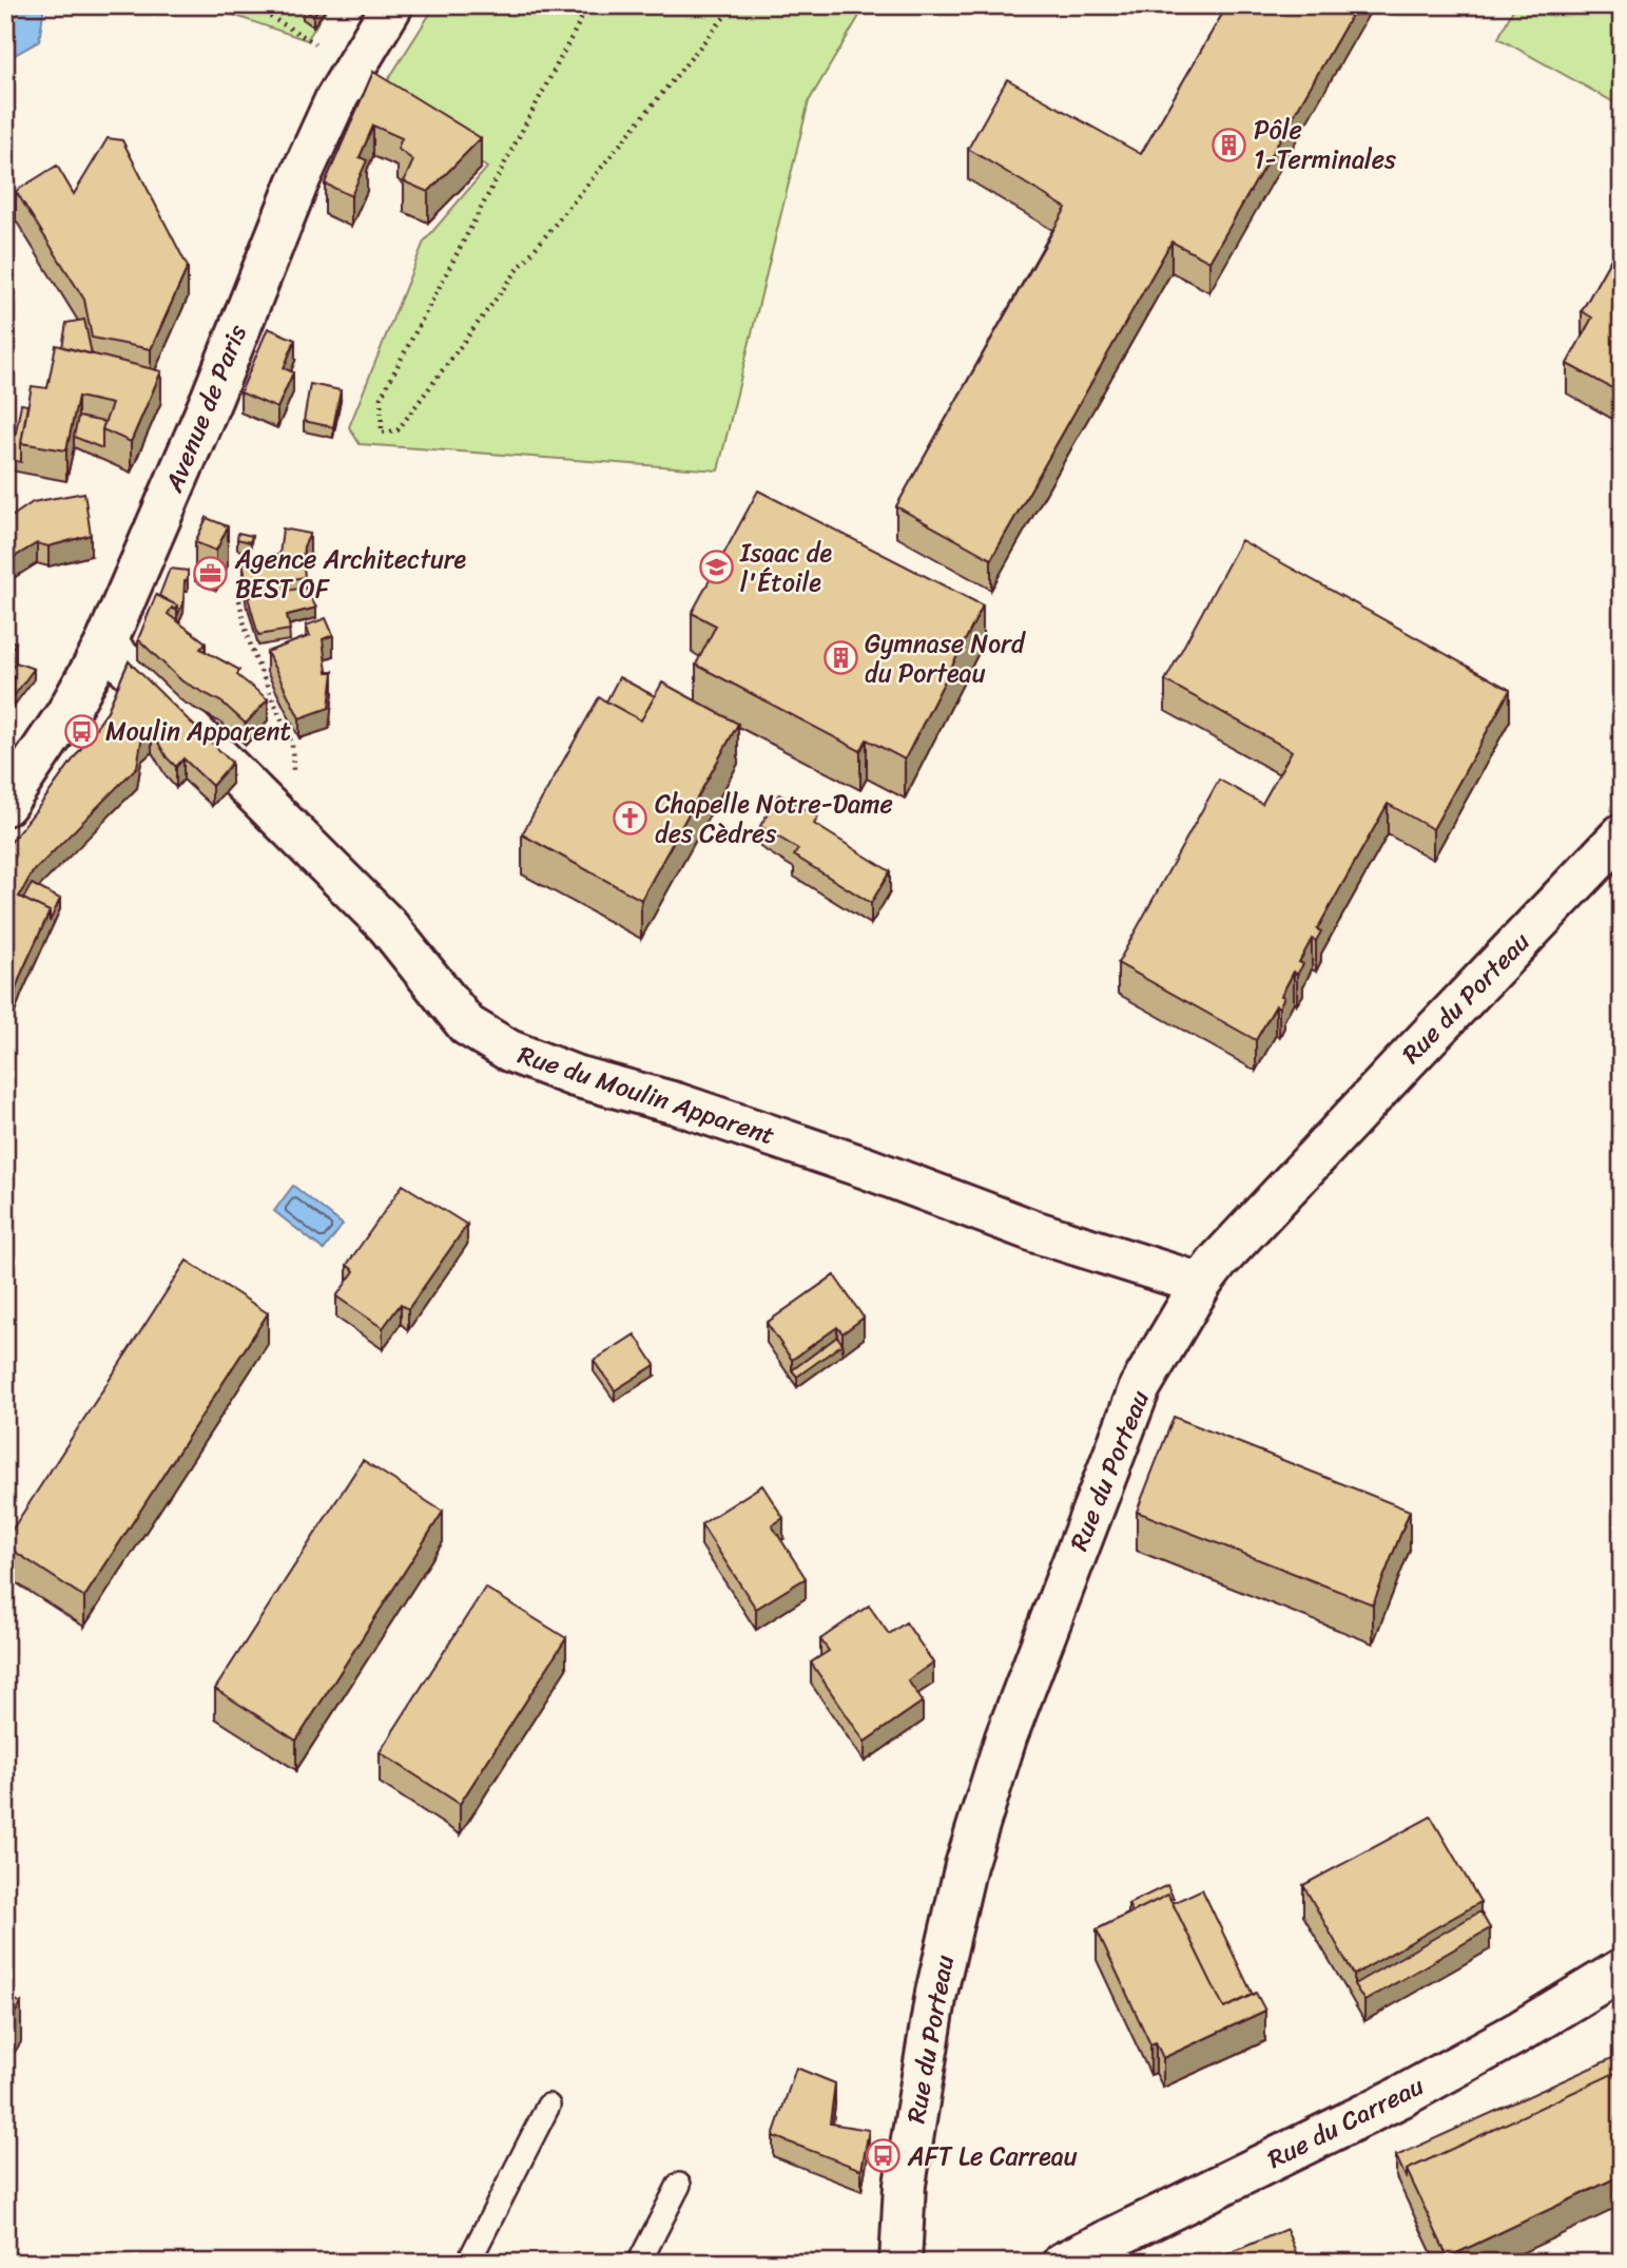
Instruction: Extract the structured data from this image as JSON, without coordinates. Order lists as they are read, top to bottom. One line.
{"streets":{"street":["Avenue de Paris","Rue du Porteau","Rue du Moulin Apparent","Rue du Carreau"]},"crossings":[["Avenue de Paris","Rue du Moulin Apparent"],["Rue du Porteau","Rue du Moulin Apparent"]],"places":{"building":["Pôle 1-Terminales","Gymnase Nord du Porteau"],"school or university":["Isaac de l'Étoile"],"office":["Agence Architecture BEST OF"],"bus stop":["Moulin Apparent","AFT Le Carreau"],"church":["Chapelle Notre-Dame des Cèdres"]}}
